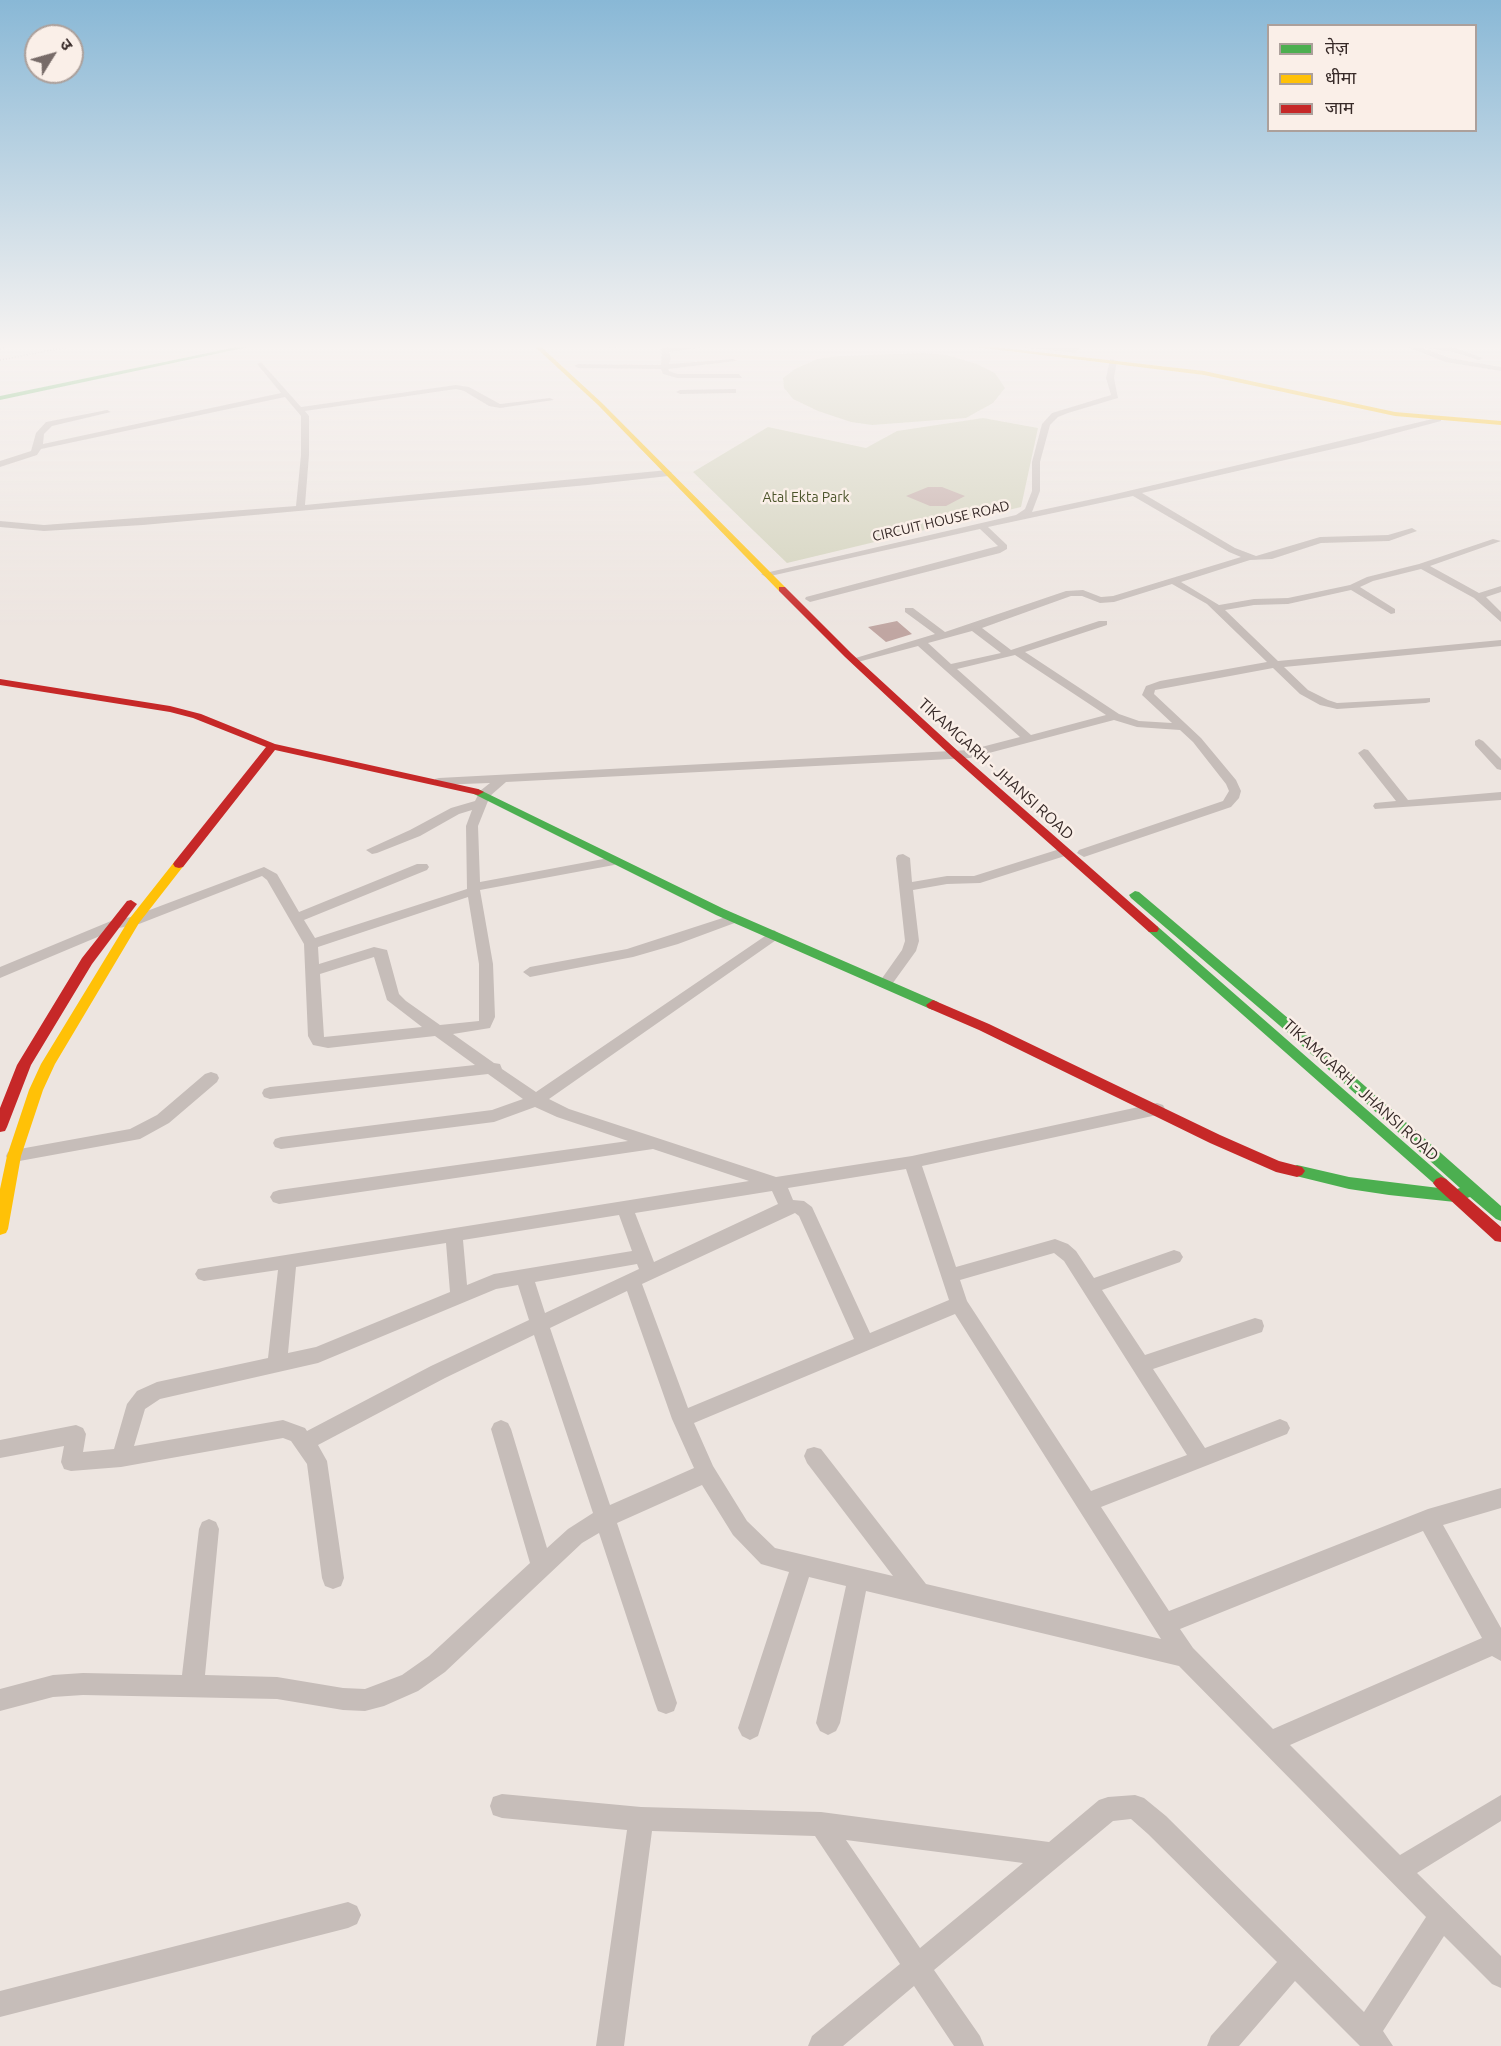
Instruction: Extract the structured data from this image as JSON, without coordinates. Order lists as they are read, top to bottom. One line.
{"streets":{"street":["CIRCUIT HOUSE ROAD","TIKAMGARH - JHANSI ROAD"]},"crossings":[["CIRCUIT HOUSE ROAD","TIKAMGARH - JHANSI ROAD"]],"parks":["Atal Ekta Park"],"legend":["तेज़","धीमा","जाम"],"north":"top right"}
